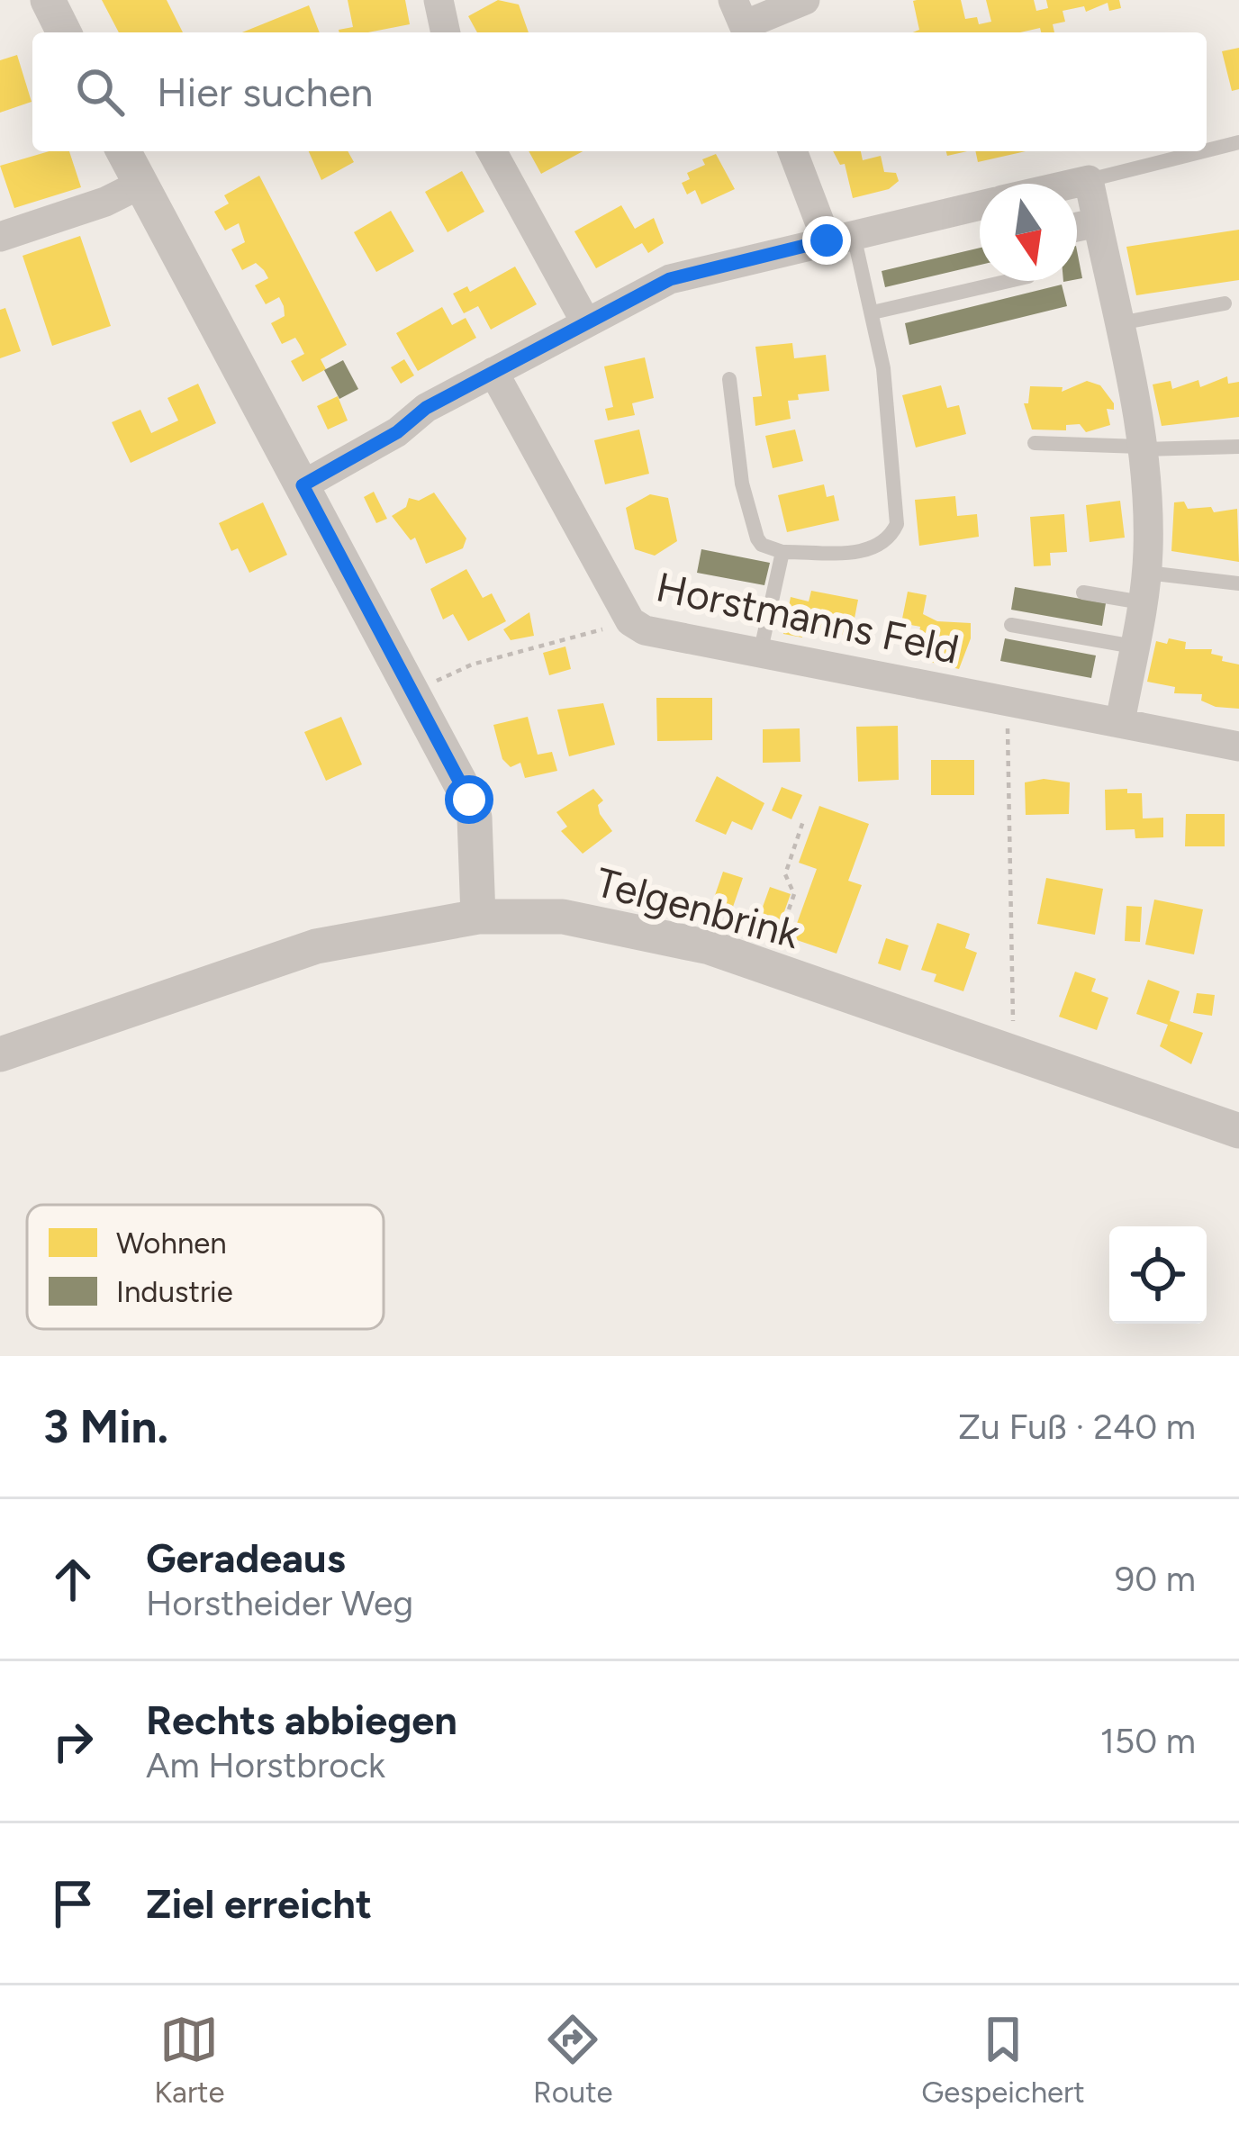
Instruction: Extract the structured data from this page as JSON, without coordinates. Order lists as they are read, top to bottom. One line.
{"streets":{"street":["Horstmanns Feld","Telgenbrink"]},"legend":["Wohnen","Industrie"],"north":"bottom","page":{"search":"Hier suchen","heading":["3 Min.","Zu Fuß · 240 m"],"list":[["Geradeaus","Horstheider Weg","90 m"],["Rechts abbiegen","Am Horstbrock","150 m"],"Ziel erreicht"],"nav":["Karte","Route","Gespeichert"]}}
